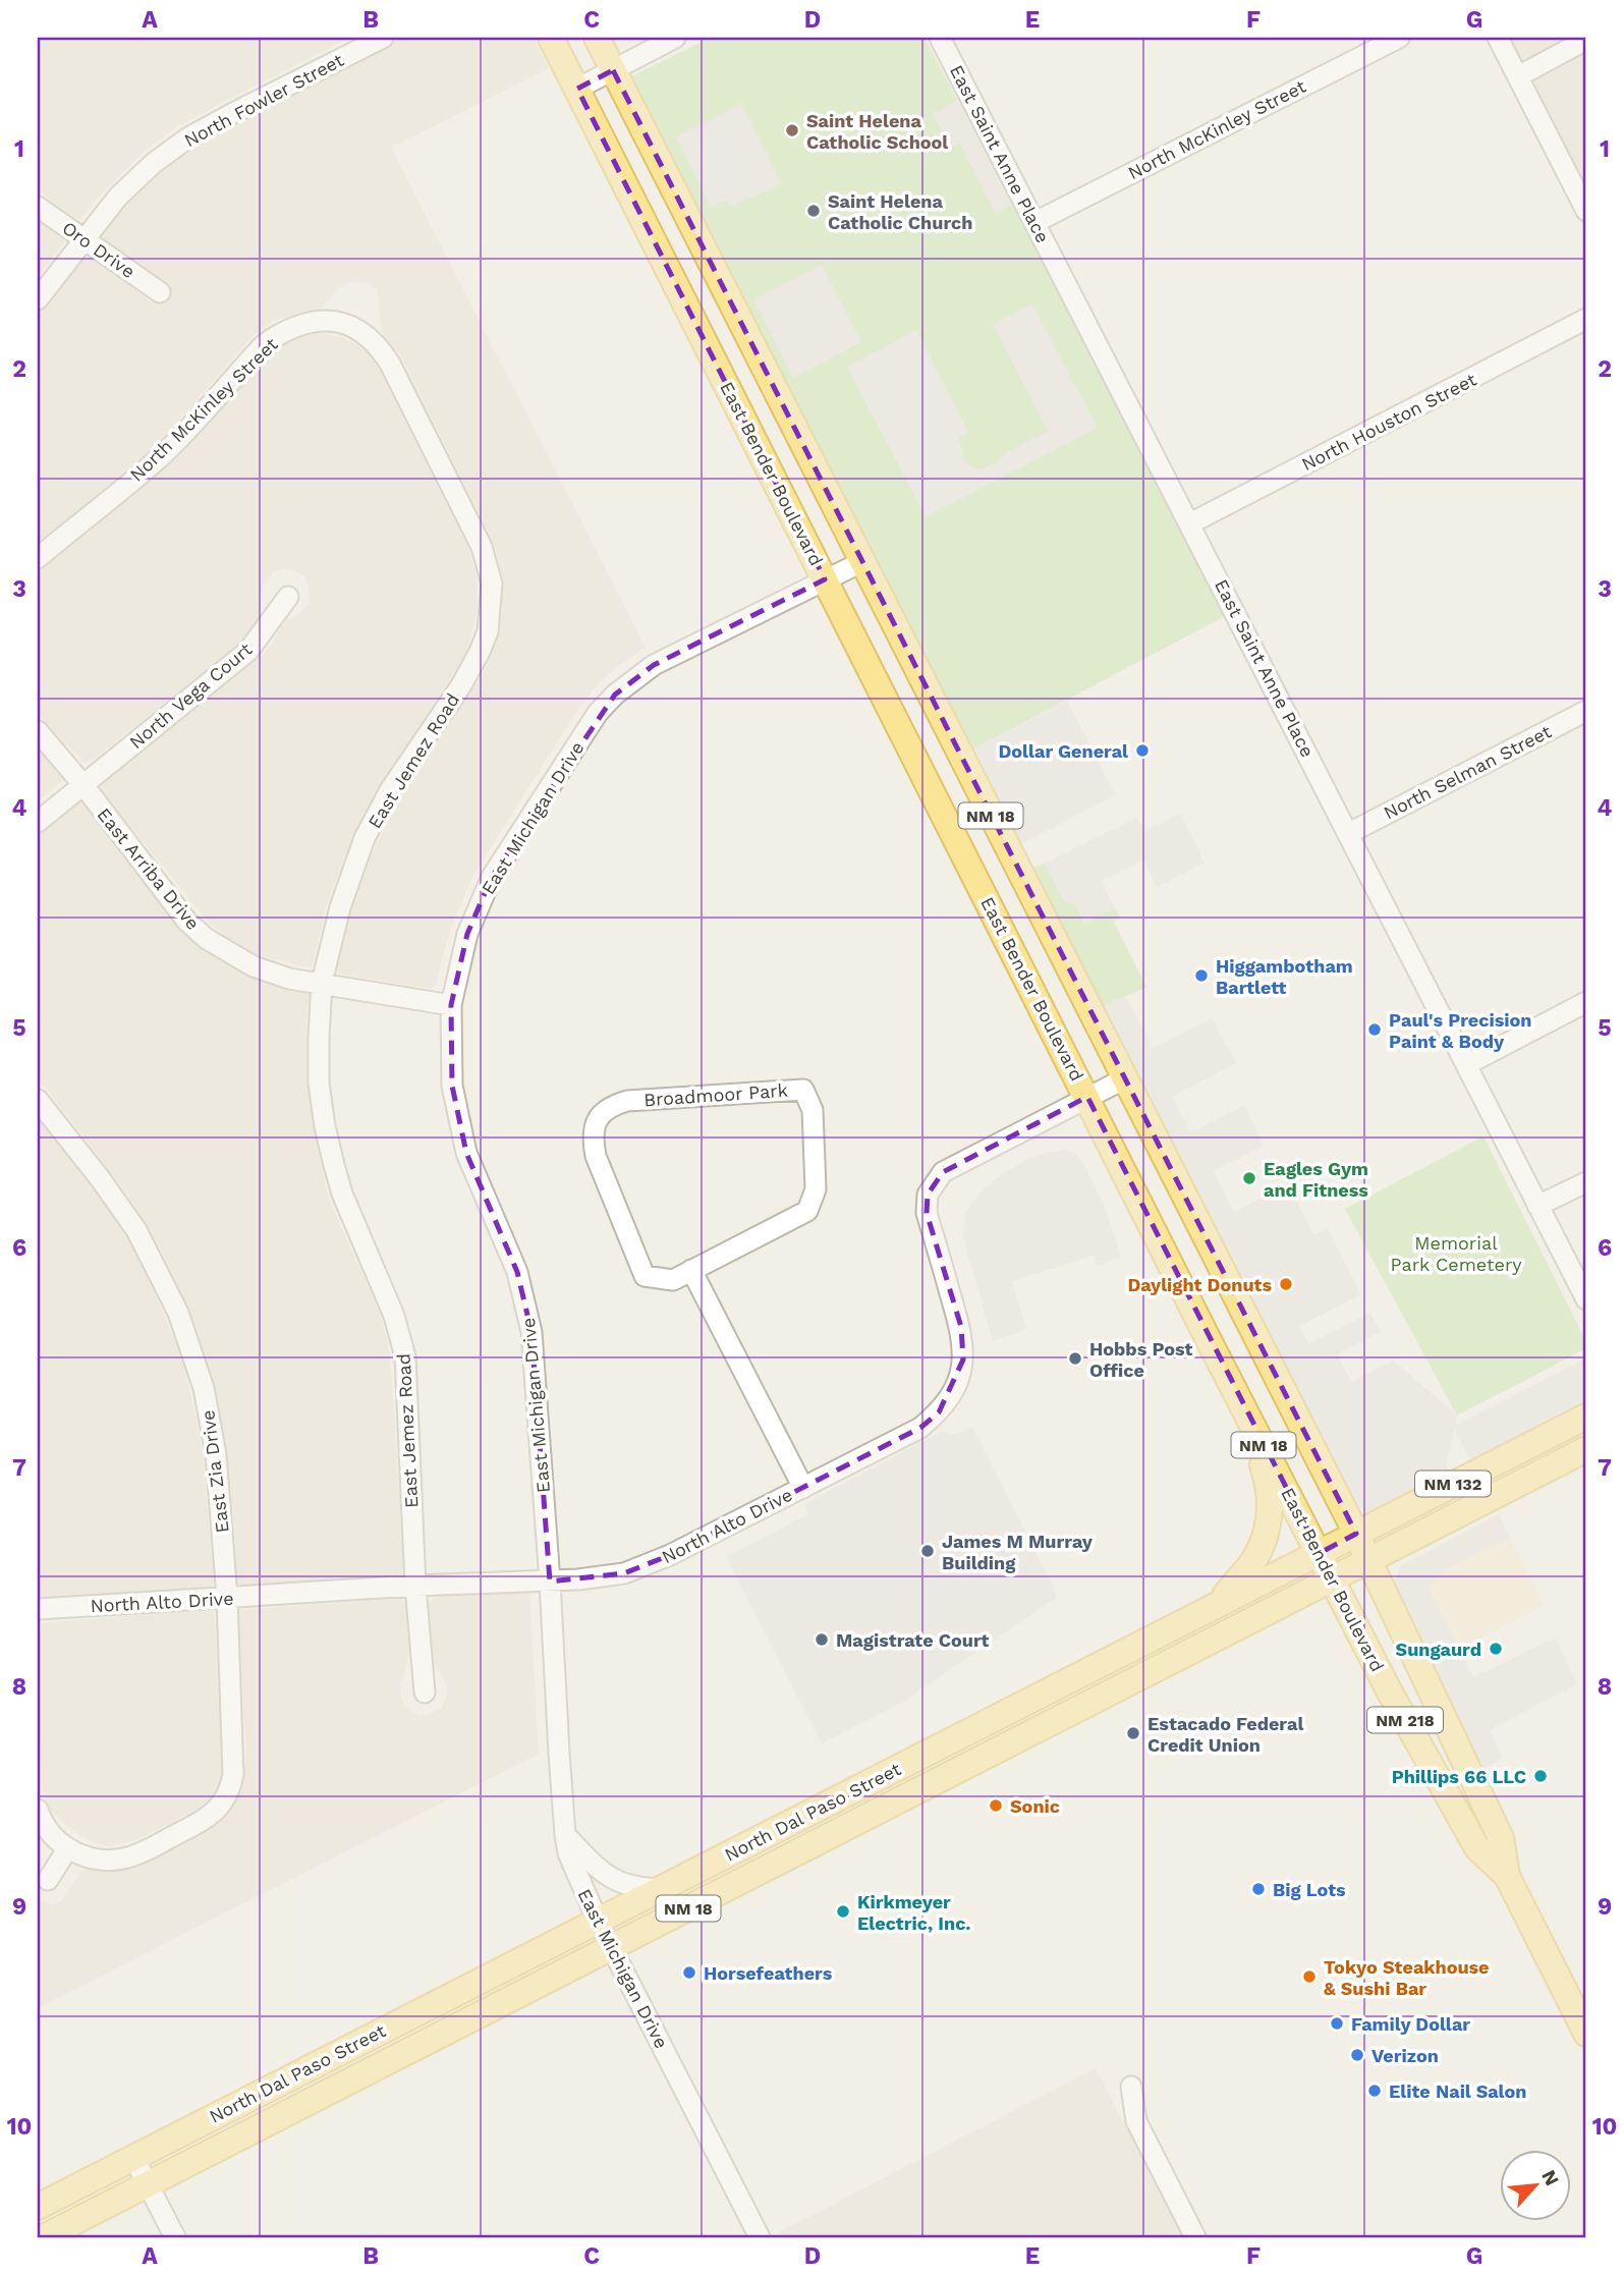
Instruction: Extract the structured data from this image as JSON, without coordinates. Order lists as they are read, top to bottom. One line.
{"streets":{"main road":["East Bender Boulevard","NM 18","NM 132","NM 218","North Dal Paso Street"],"street":["North Fowler Street","North McKinley Street","East Saint Anne Place","Oro Drive","North Houston Street","North Vega Court","East Jemez Road","North Selman Street","East Michigan Drive","East Arriba Drive","Broadmoor Park","East Zia Drive","North Alto Drive"]},"crossings":[["North Fowler Street","Oro Drive"],["North McKinley Street","East Saint Anne Place"],["North McKinley Street","East Jemez Road"],["East Saint Anne Place","North Houston Street"],["East Saint Anne Place","North Selman Street"],["East Bender Boulevard","NM 18"],["East Bender Boulevard","East Michigan Drive"],["East Bender Boulevard","North Alto Drive"],["East Bender Boulevard","North Dal Paso Street"],["North Vega Court","East Arriba Drive"],["East Jemez Road","East Arriba Drive"],["East Jemez Road","North Alto Drive"],["East Michigan Drive","East Arriba Drive"],["East Michigan Drive","North Alto Drive"],["East Michigan Drive","North Dal Paso Street"],["East Zia Drive","North Alto Drive"]],"parks":["Memorial Park Cemetery"],"places":["Saint Helena Catholic School","Saint Helena Catholic Church","Dollar General","Higgambotham Bartlett","Paul's Precision Paint & Body","Eagles Gym and Fitness","Daylight Donuts","Hobbs Post Office","James M Murray Building","Magistrate Court","Sungaurd","Estacado Federal Credit Union","Phillips 66 LLC","Sonic","Big Lots","Kirkmeyer Electric, Inc.","Horsefeathers","Tokyo Steakhouse & Sushi Bar","Family Dollar","Verizon","Elite Nail Salon"],"north":"top right","grid":{"columns":["A","B","C","D","E","F","G"],"rows":["1","2","3","4","5","6","7","8","9","10"]}}
